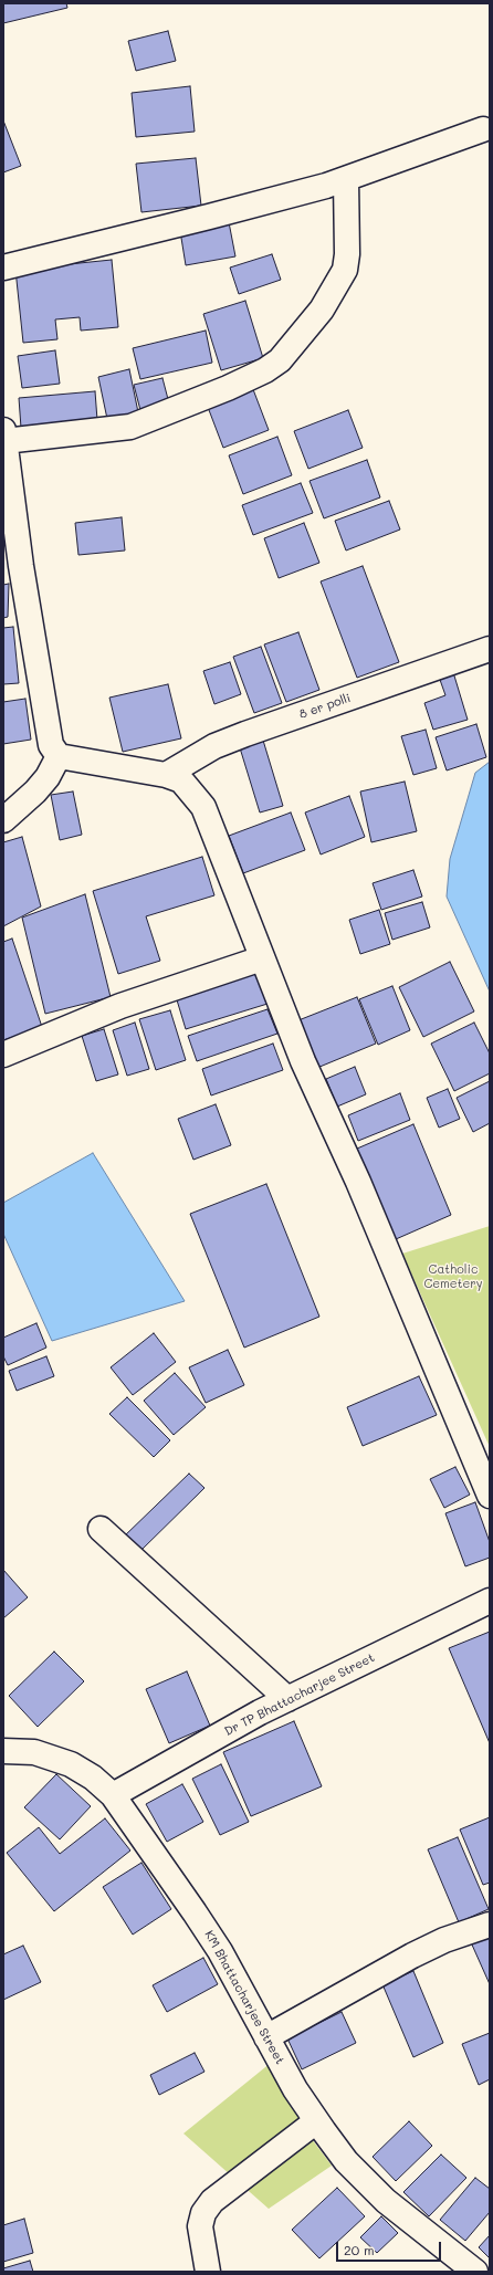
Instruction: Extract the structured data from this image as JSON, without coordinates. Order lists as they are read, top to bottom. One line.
{"streets":{"street":["8 er polli","Dr TP Bhattacharjee Street","KM Bhattacharjee Street"]},"crossings":[["Dr TP Bhattacharjee Street","KM Bhattacharjee Street"]],"parks":["Catholic Cemetery"],"scale_bar":"20 m"}
